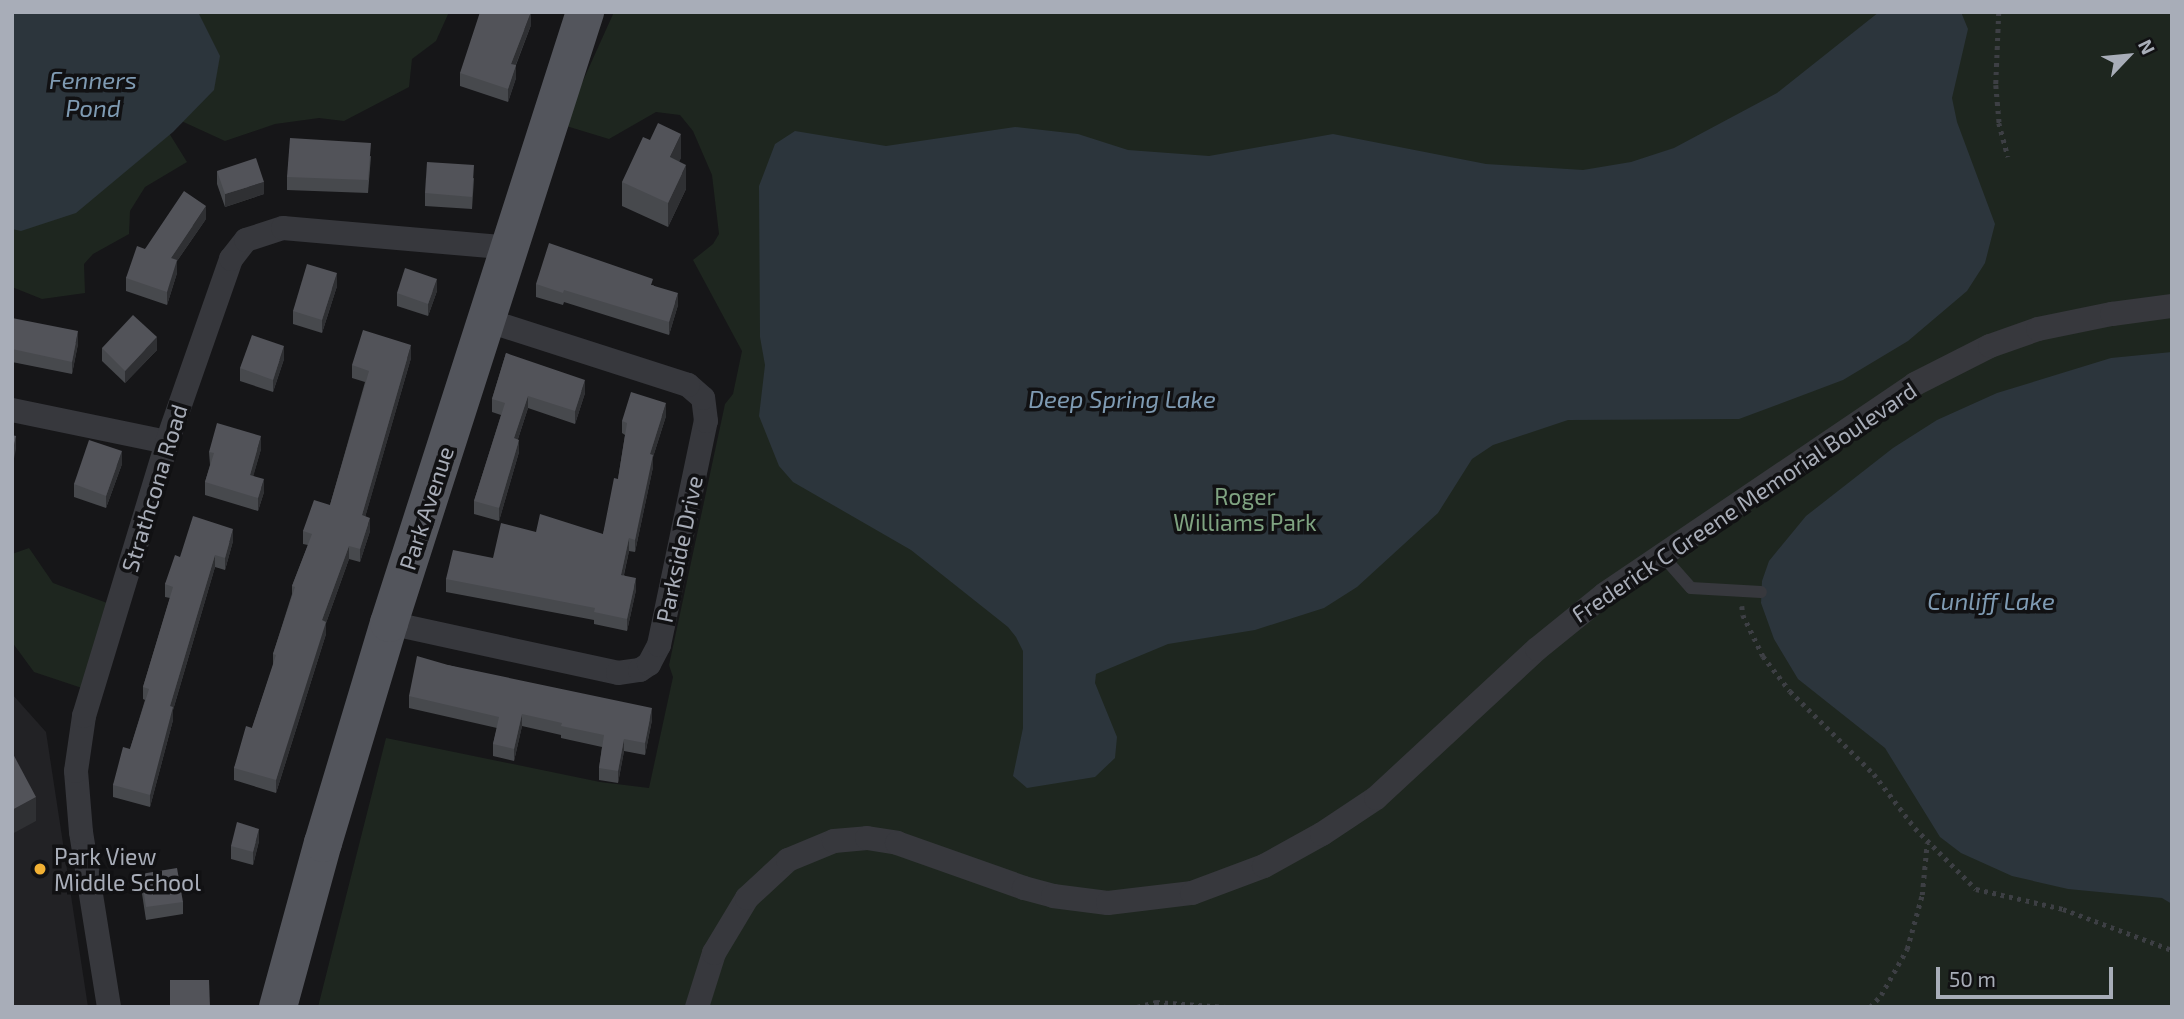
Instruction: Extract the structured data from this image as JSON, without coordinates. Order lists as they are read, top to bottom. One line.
{"streets":{"main road":["Park Avenue"],"street":["Strathcona Road","Frederick C Greene Memorial Boulevard","Parkside Drive"]},"crossings":[["Strathcona Road","Park Avenue"],["Park Avenue","Parkside Drive"]],"water":["Fenners Pond","Deep Spring Lake","Cunliff Lake"],"parks":["Roger Williams Park"],"places":["Park View Middle School"],"scale_bar":"50 m","north":"top right"}
